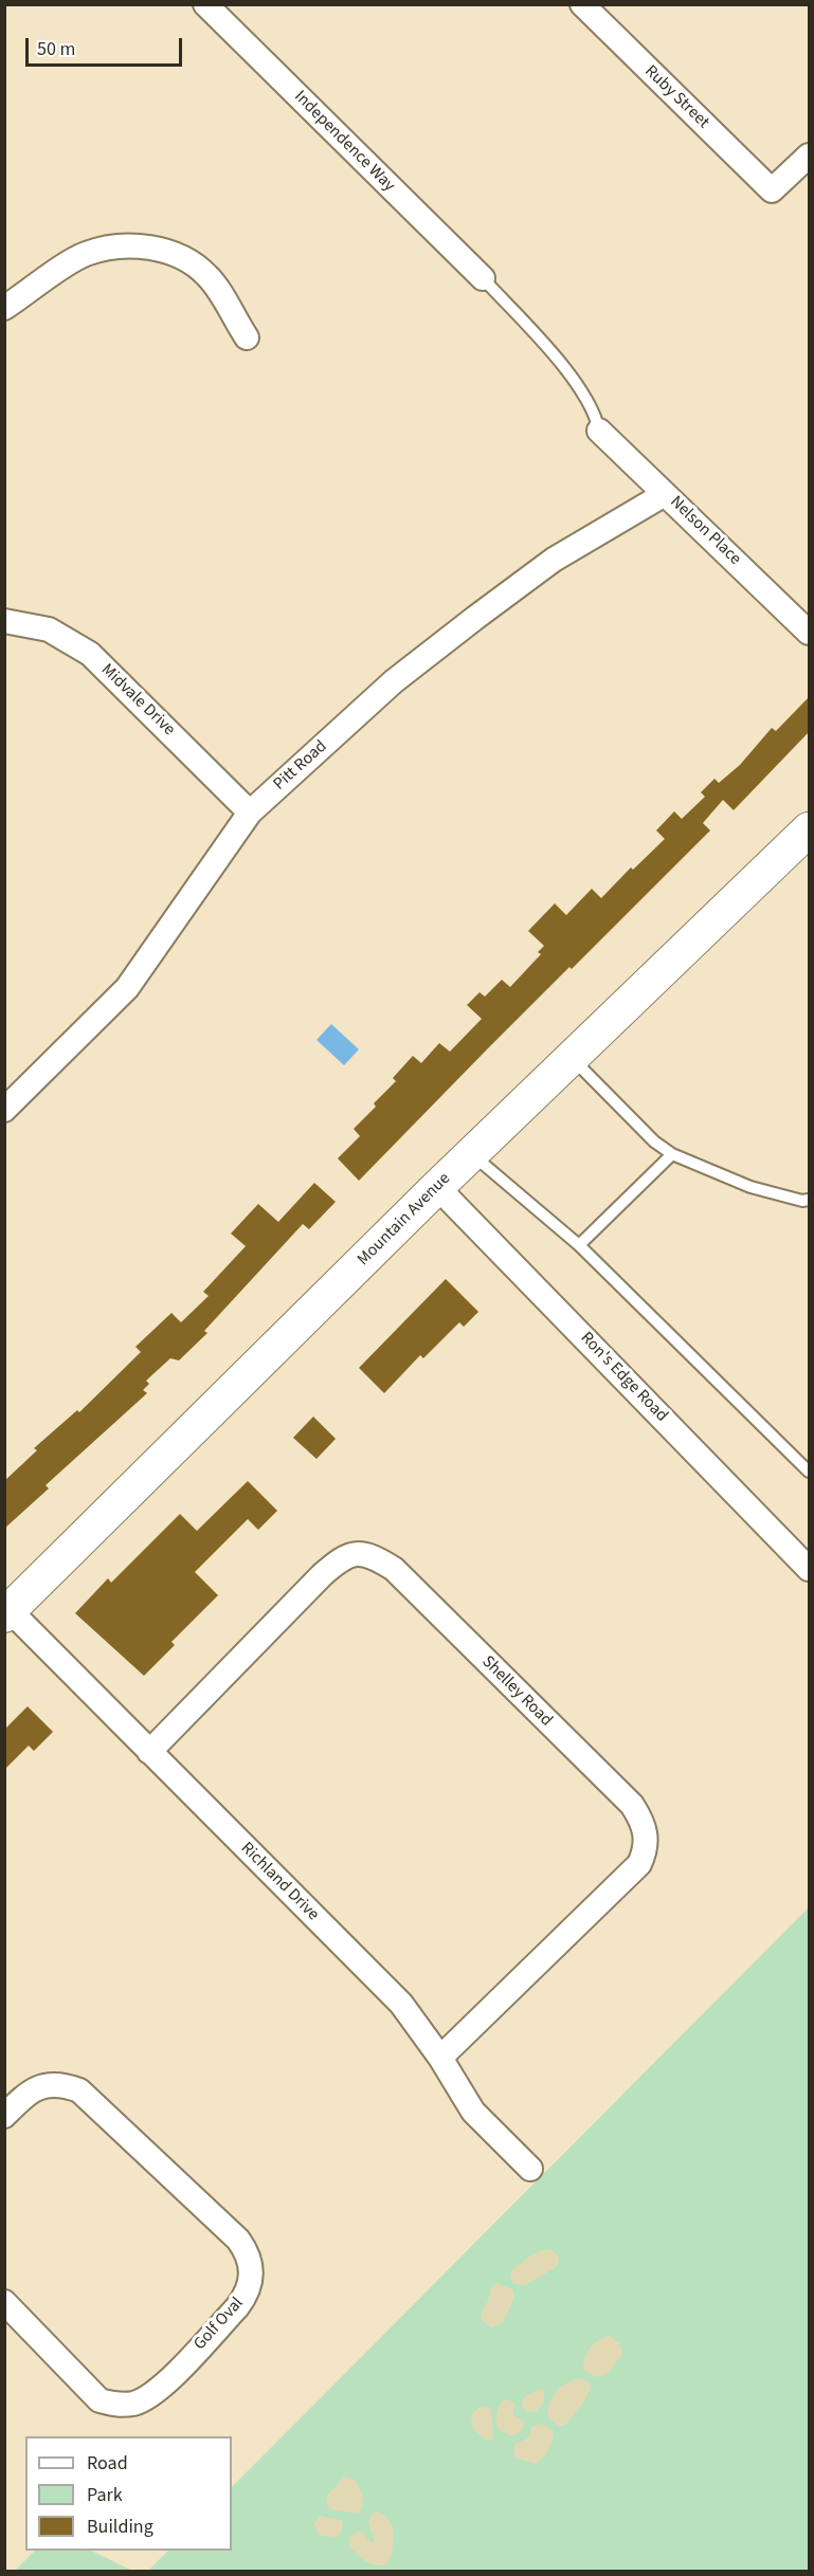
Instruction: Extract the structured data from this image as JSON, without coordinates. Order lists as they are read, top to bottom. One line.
{"streets":{"street":["Ruby Street","Independence Way","Nelson Place","Midvale Drive","Pitt Road","Mountain Avenue","Ron's Edge Road","Shelley Road","Richland Drive","Golf Oval"]},"crossings":[["Nelson Place","Pitt Road"],["Midvale Drive","Pitt Road"],["Mountain Avenue","Ron's Edge Road"],["Mountain Avenue","Richland Drive"],["Shelley Road","Richland Drive"]],"legend":["Road","Park","Building"],"scale_bar":"50 m"}
